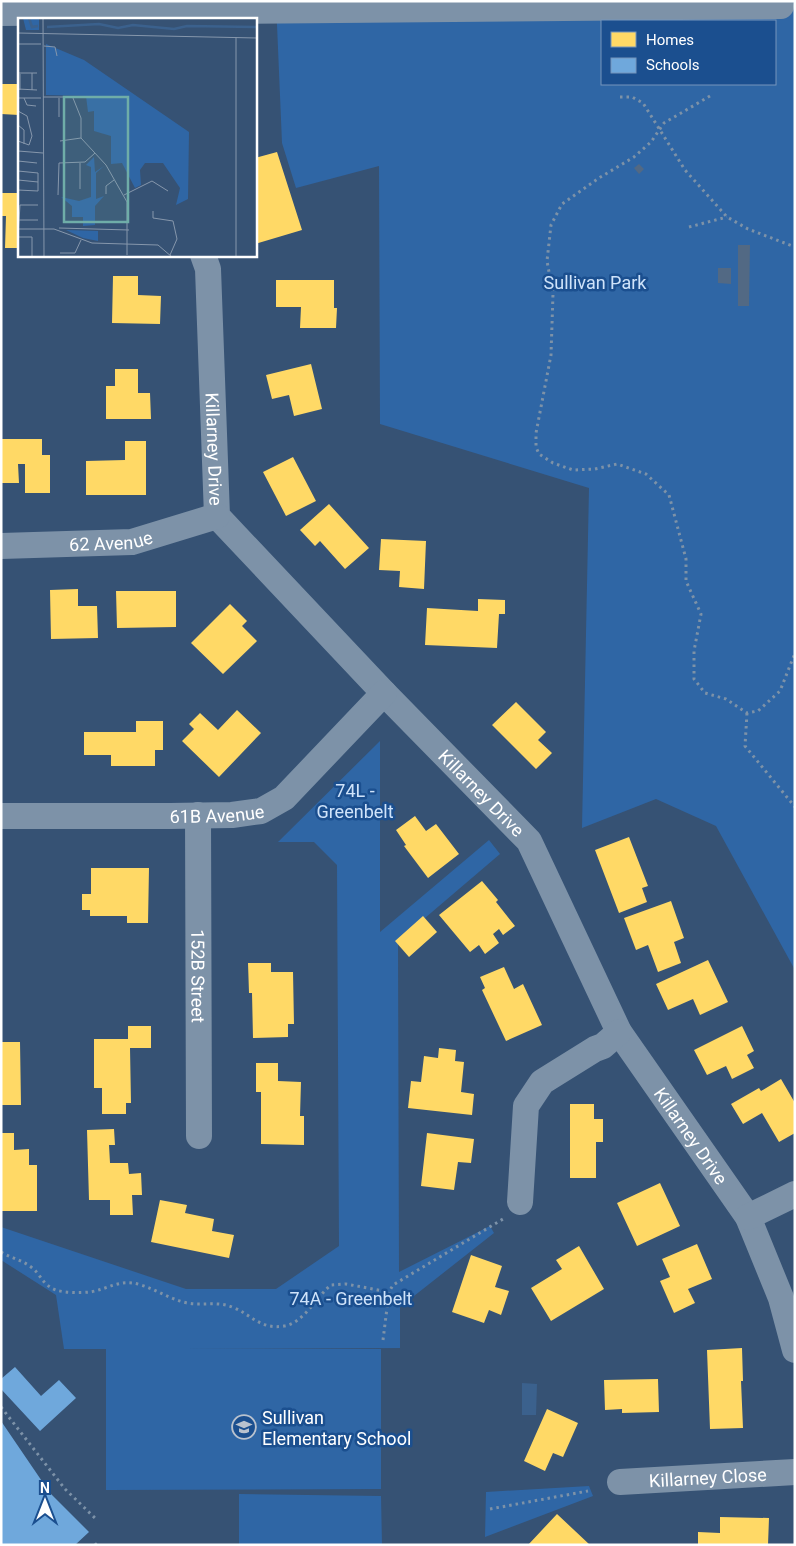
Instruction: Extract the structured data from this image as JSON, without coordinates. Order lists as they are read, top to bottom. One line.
{"streets":{"street":["Killarney Drive","62 Avenue","61B Avenue","152B Street","Killarney Close"]},"crossings":[["Killarney Drive","62 Avenue"],["Killarney Drive","61B Avenue"],["61B Avenue","152B Street"]],"parks":["Sullivan Park","74L - Greenbelt","74A - Greenbelt"],"places":{"school or university":["Sullivan Elementary School"]},"legend":["Homes","Schools"],"north":"top"}
